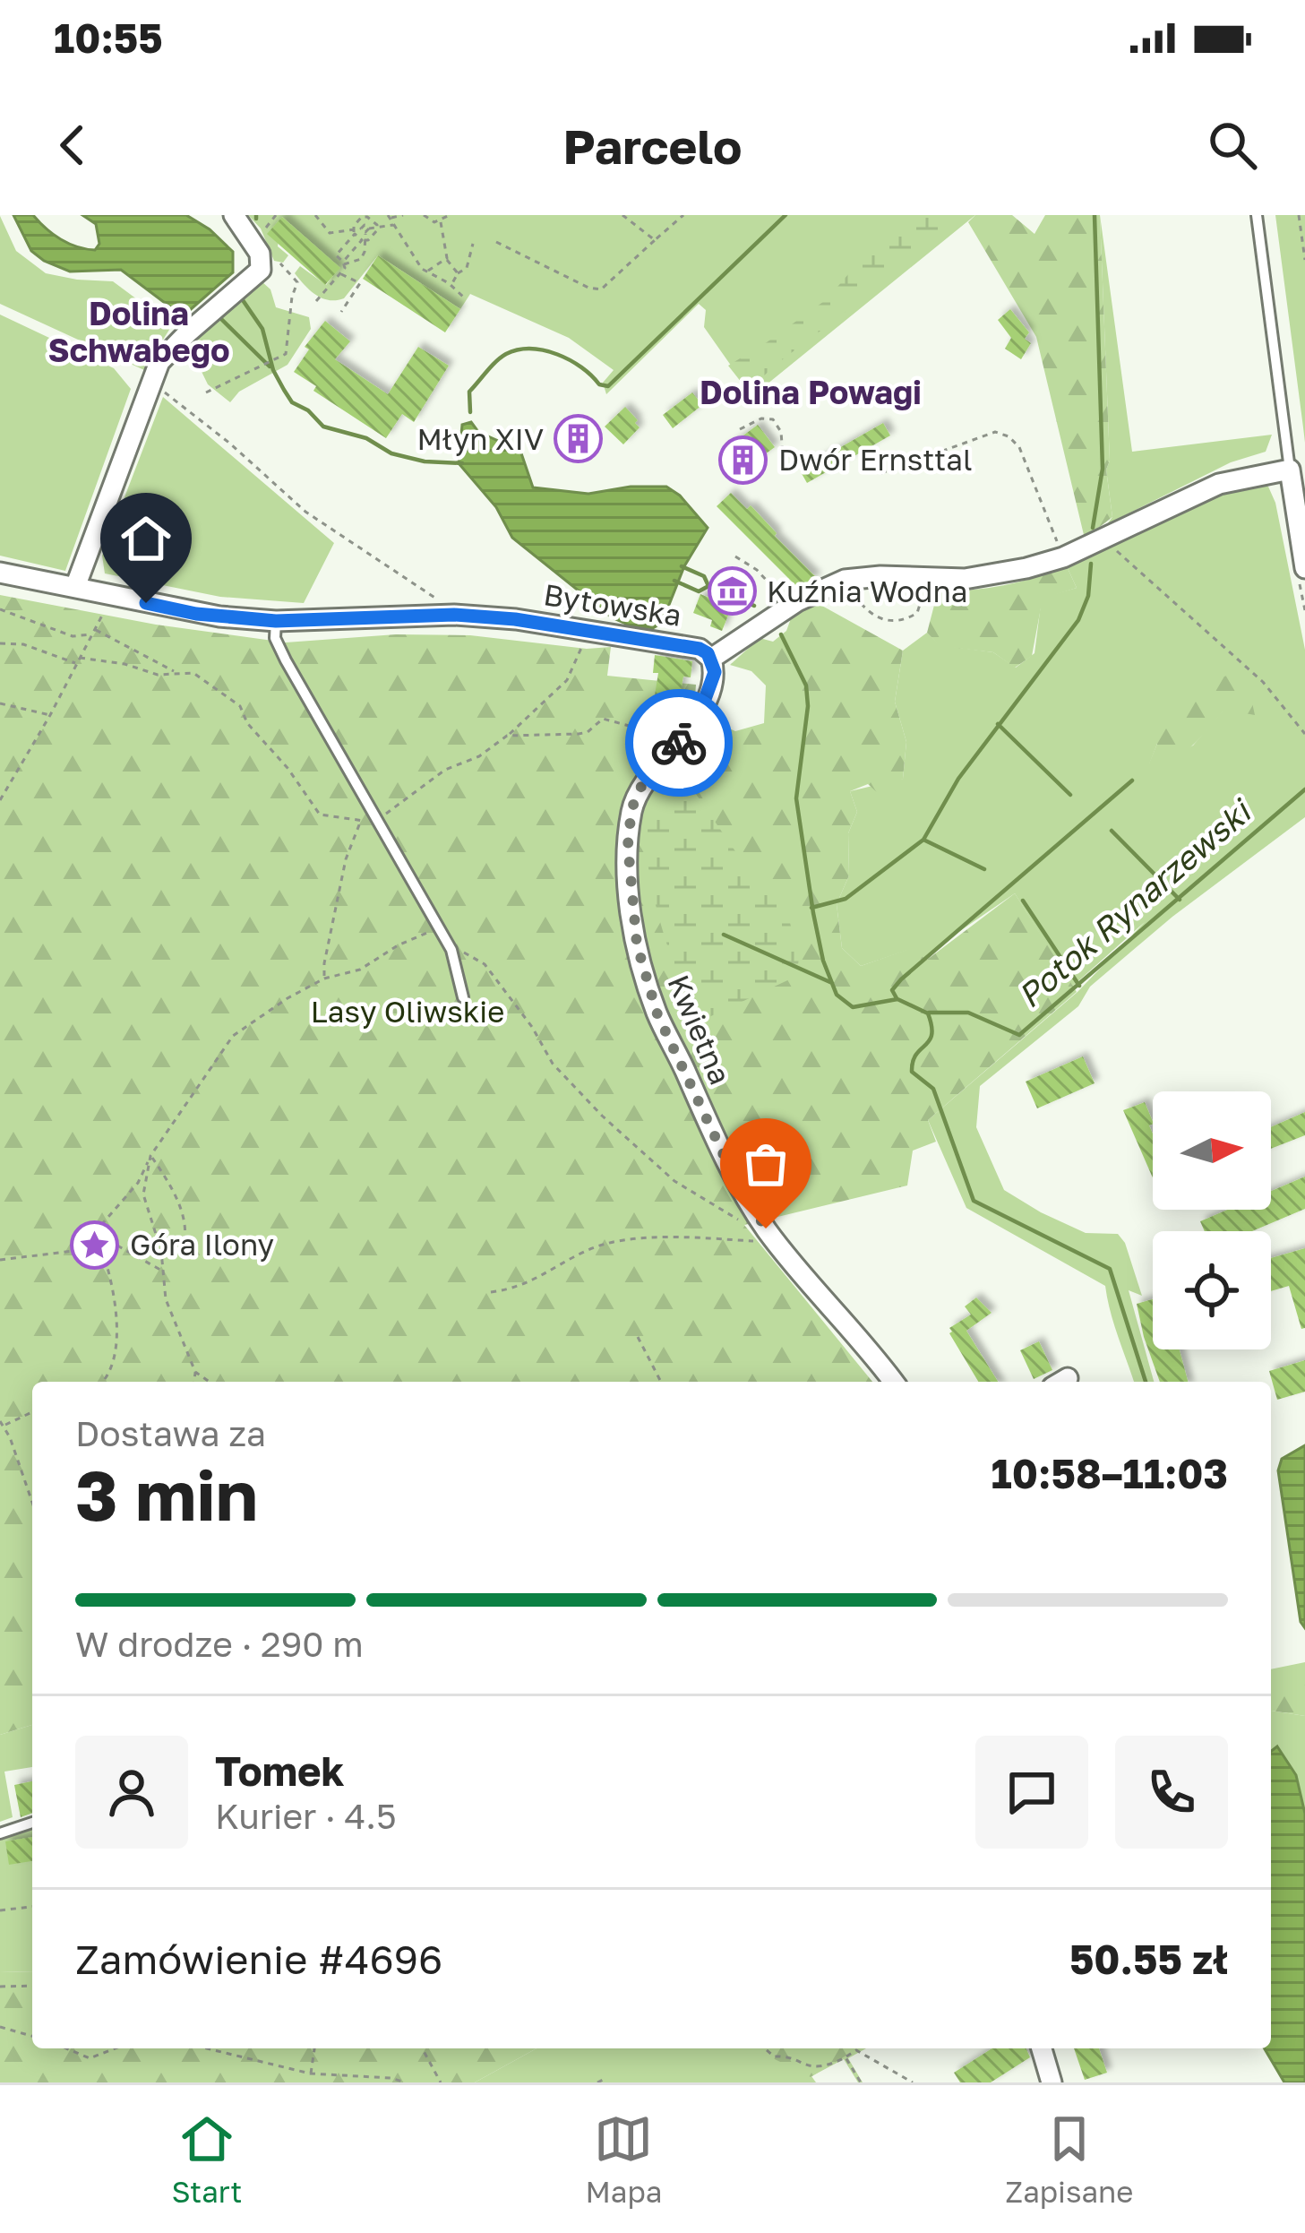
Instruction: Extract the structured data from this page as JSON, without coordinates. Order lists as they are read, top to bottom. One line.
{"streets":{"street":["Bytowska","Kwietna"]},"crossings":[["Bytowska","Kwietna"]],"districts":["Dolina Schwabego","Dolina Powagi"],"water":["Potok Rynarzewski"],"parks":["Lasy Oliwskie"],"places":{"building":["Młyn XIV","Dwór Ernsttal"],"museum":["Kuźnia Wodna"],"place":["Góra Ilony"]},"north":"right","page":{"status":"10:55","header":"Parcelo","heading":["3 min","Dostawa za","10:58–11:03"],"panel":["Tomek","Kurier · 4.5","Zamówienie #4696","50.55 zł"],"bar":"W drodze · 290 m","tabs":["Start","Mapa","Zapisane"]}}
